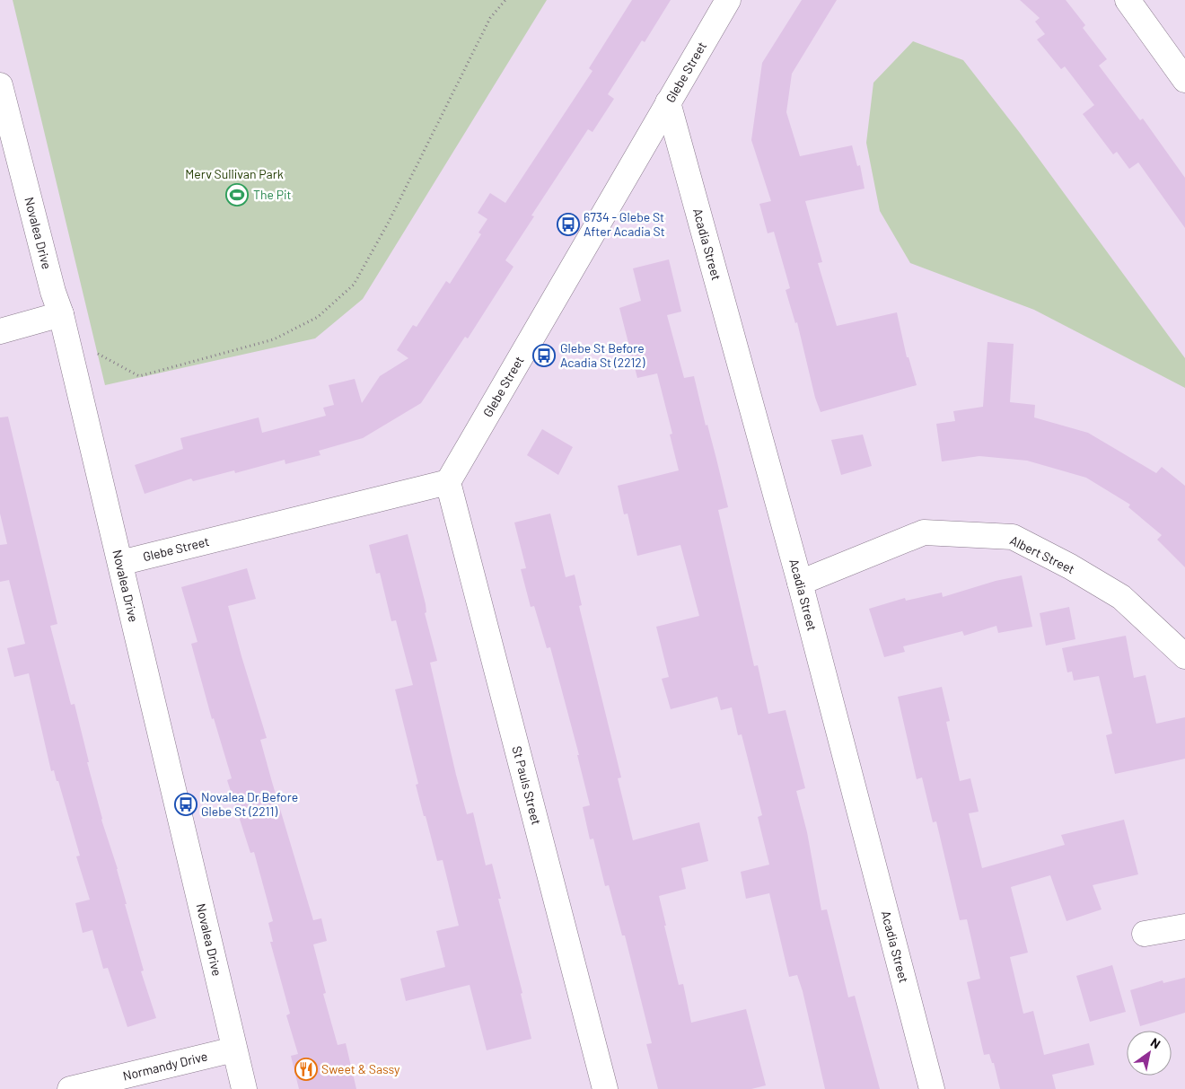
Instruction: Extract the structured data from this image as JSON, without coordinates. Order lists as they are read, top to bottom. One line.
{"streets":{"street":["Glebe Street","Novalea Drive","Acadia Street","Albert Street","St Pauls Street","Normandy Drive"]},"crossings":[["Glebe Street","Novalea Drive"],["Glebe Street","Acadia Street"],["Glebe Street","St Pauls Street"],["Novalea Drive","Normandy Drive"],["Acadia Street","Albert Street"]],"parks":["Merv Sullivan Park"],"places":{"sports":["The Pit"],"bus stop":["6734 - Glebe St After Acadia St","Glebe St Before Acadia St (2212)","Novalea Dr Before Glebe St (2211)"],"restaurant":["Sweet & Sassy"]},"north":"top right"}
